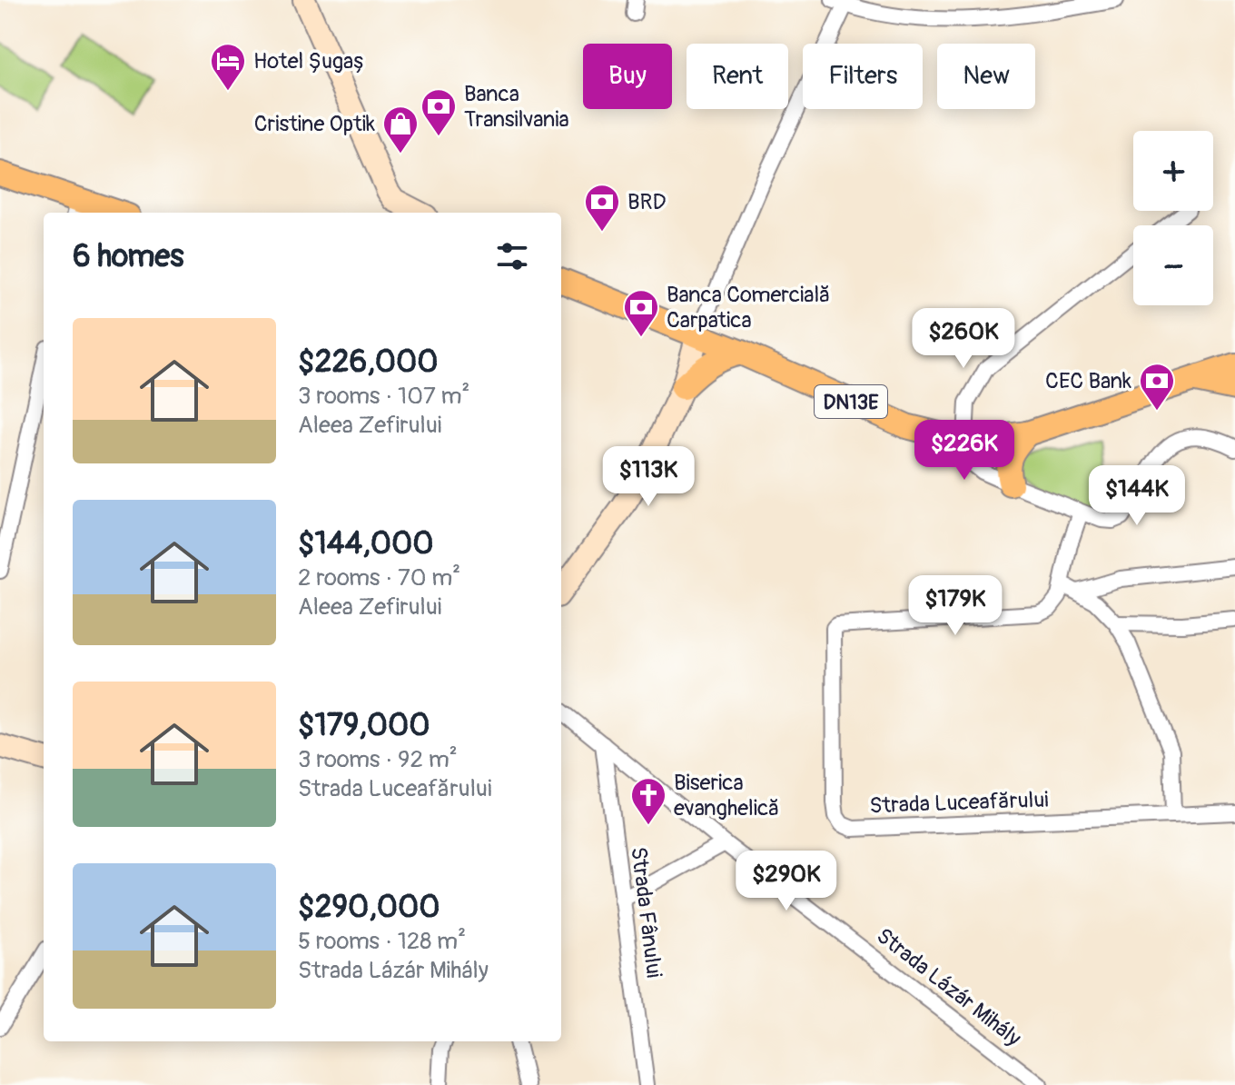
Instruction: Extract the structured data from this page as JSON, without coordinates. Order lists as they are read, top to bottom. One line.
{"streets":{"main road":["DN13E"],"street":["Strada Luceafărului","Strada Fânului","Strada Lázár Mihály"]},"crossings":[["Strada Fânului","Strada Lázár Mihály"]],"places":{"hotel":["Hotel Șugaș"],"bank":["Banca Transilvania","BRD","Banca Comercială Carpatica","CEC Bank"],"shop":["Cristine Optik"],"church":["Biserica evanghelică"]},"page":{"chip":["Buy","Rent","Filters","New"],"map_buttons":["+","−"],"heading":"6 homes","list":[{"name":"$226,000","note":"3 rooms · 107 m² · Aleea Zefirului"},{"name":"$144,000","note":"2 rooms · 70 m² · Aleea Zefirului"},{"name":"$179,000","note":"3 rooms · 92 m² · Strada Luceafărului"},{"name":"$290,000","note":"5 rooms · 128 m² · Strada Lázár Mihály"}],"price":["$260K","$226K","$113K","$144K","$179K","$290K"]}}
